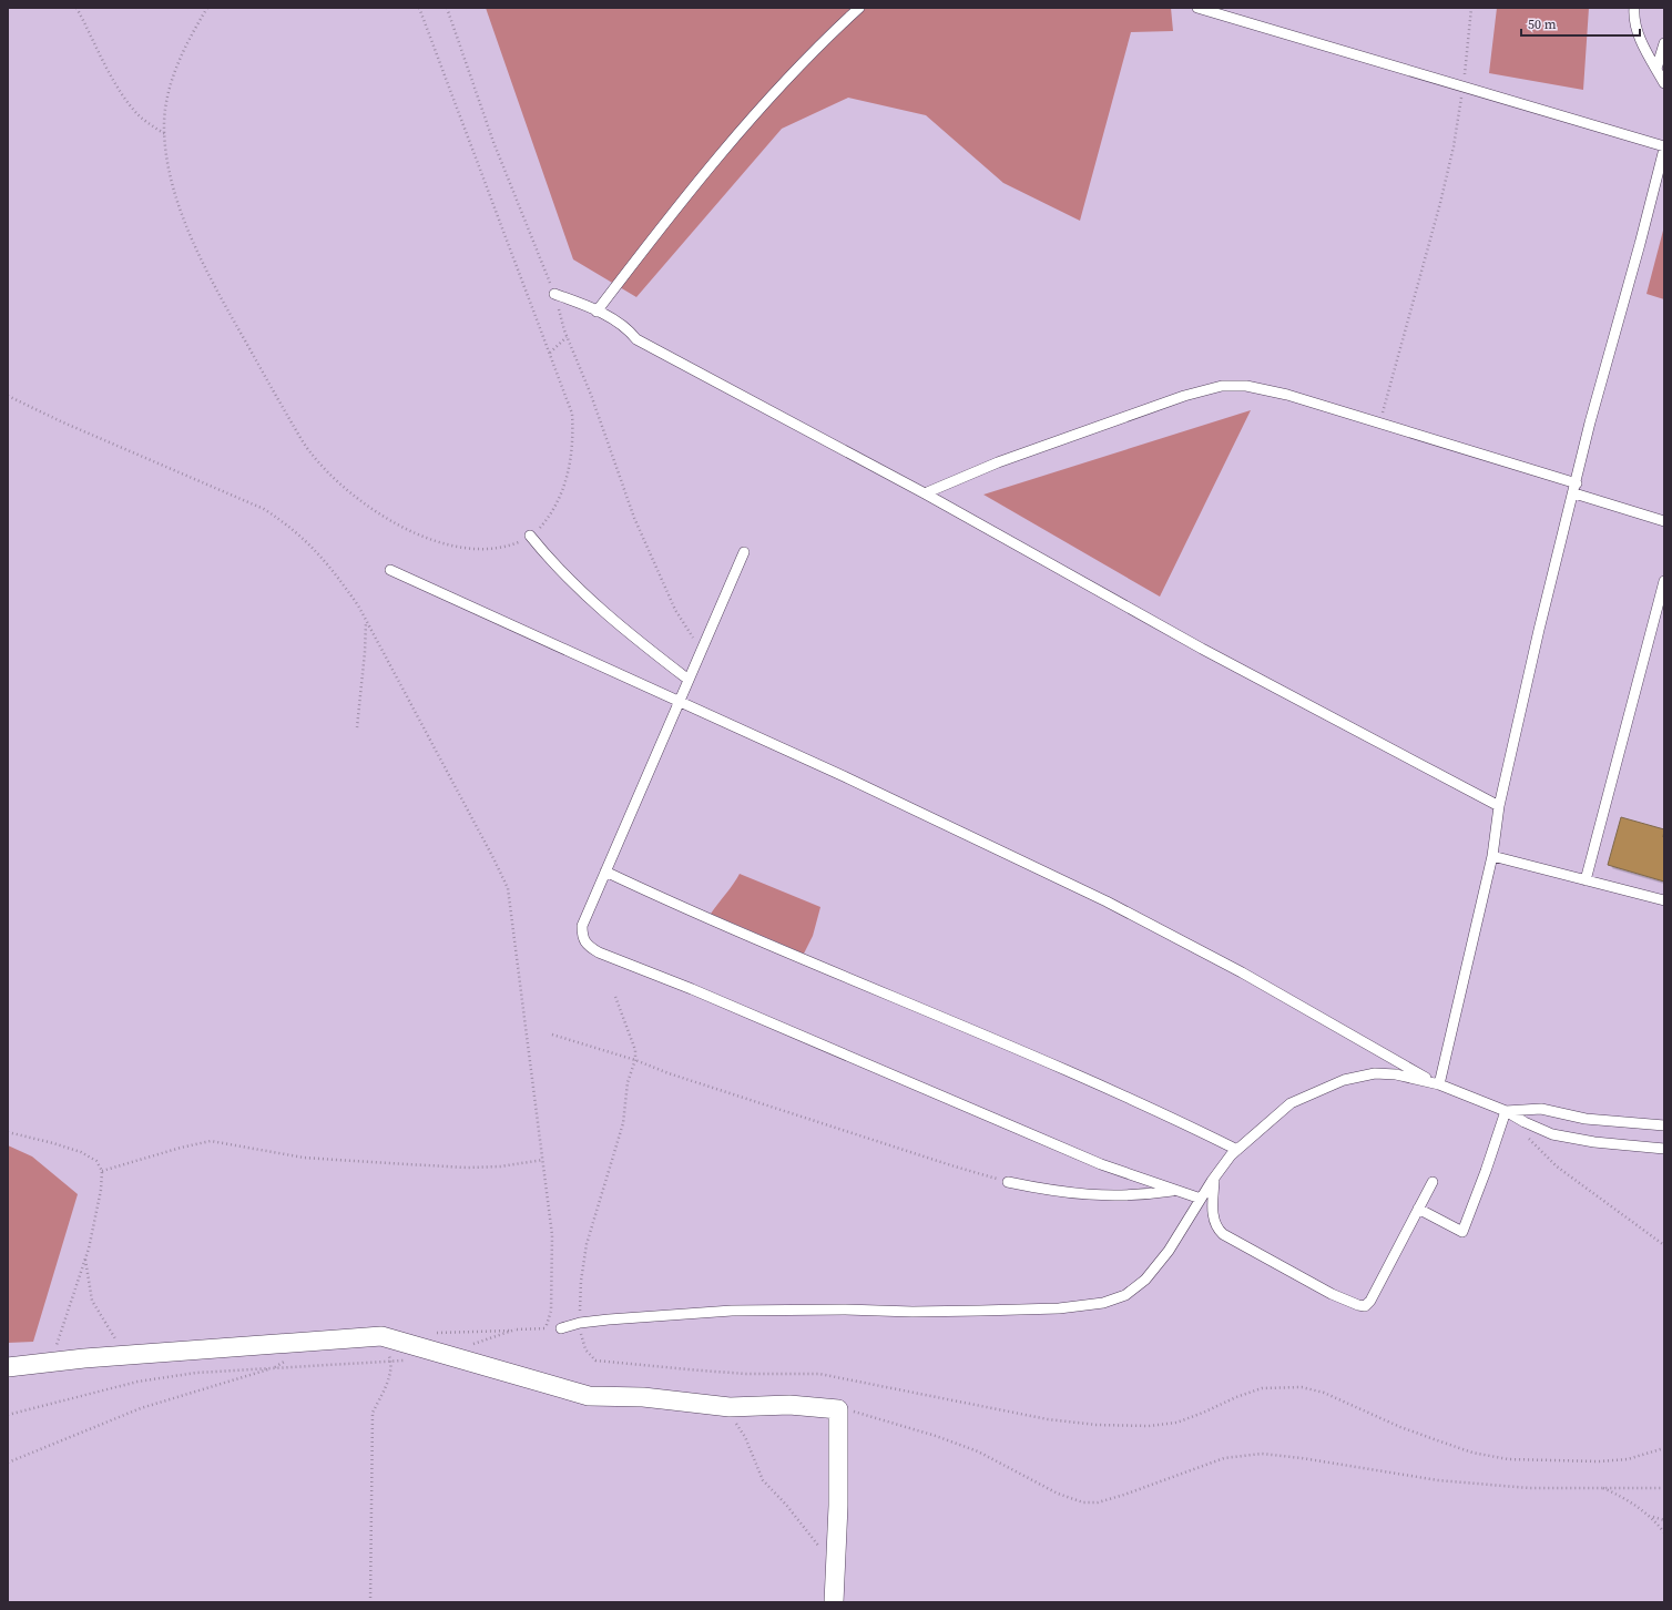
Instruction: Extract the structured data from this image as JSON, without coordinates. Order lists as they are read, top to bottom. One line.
{"scale_bar":"50 m"}
